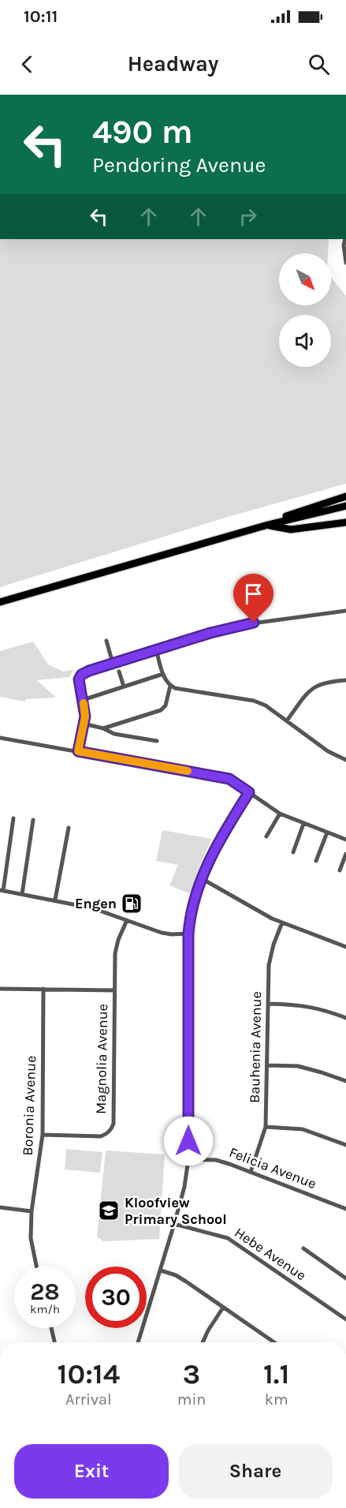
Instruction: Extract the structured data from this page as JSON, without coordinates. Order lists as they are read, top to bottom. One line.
{"streets":{"street":["Bauhenia Avenue","Magnolia Avenue","Boronia Avenue","Felicia Avenue","Hebe Avenue"]},"crossings":[["Bauhenia Avenue","Felicia Avenue"],["Magnolia Avenue","Boronia Avenue"]],"places":{"fuel station":["Engen"],"school or university":["Kloofview Primary School"]},"north":"bottom right","page":{"status":"10:11","header":"Headway","turn":["490 m","Pendoring Avenue"],"speed":"28 km/h","limit":"30","eta":["10:14","Arrival","3","min","1.1","km"],"buttons":["Exit","Share"]}}
